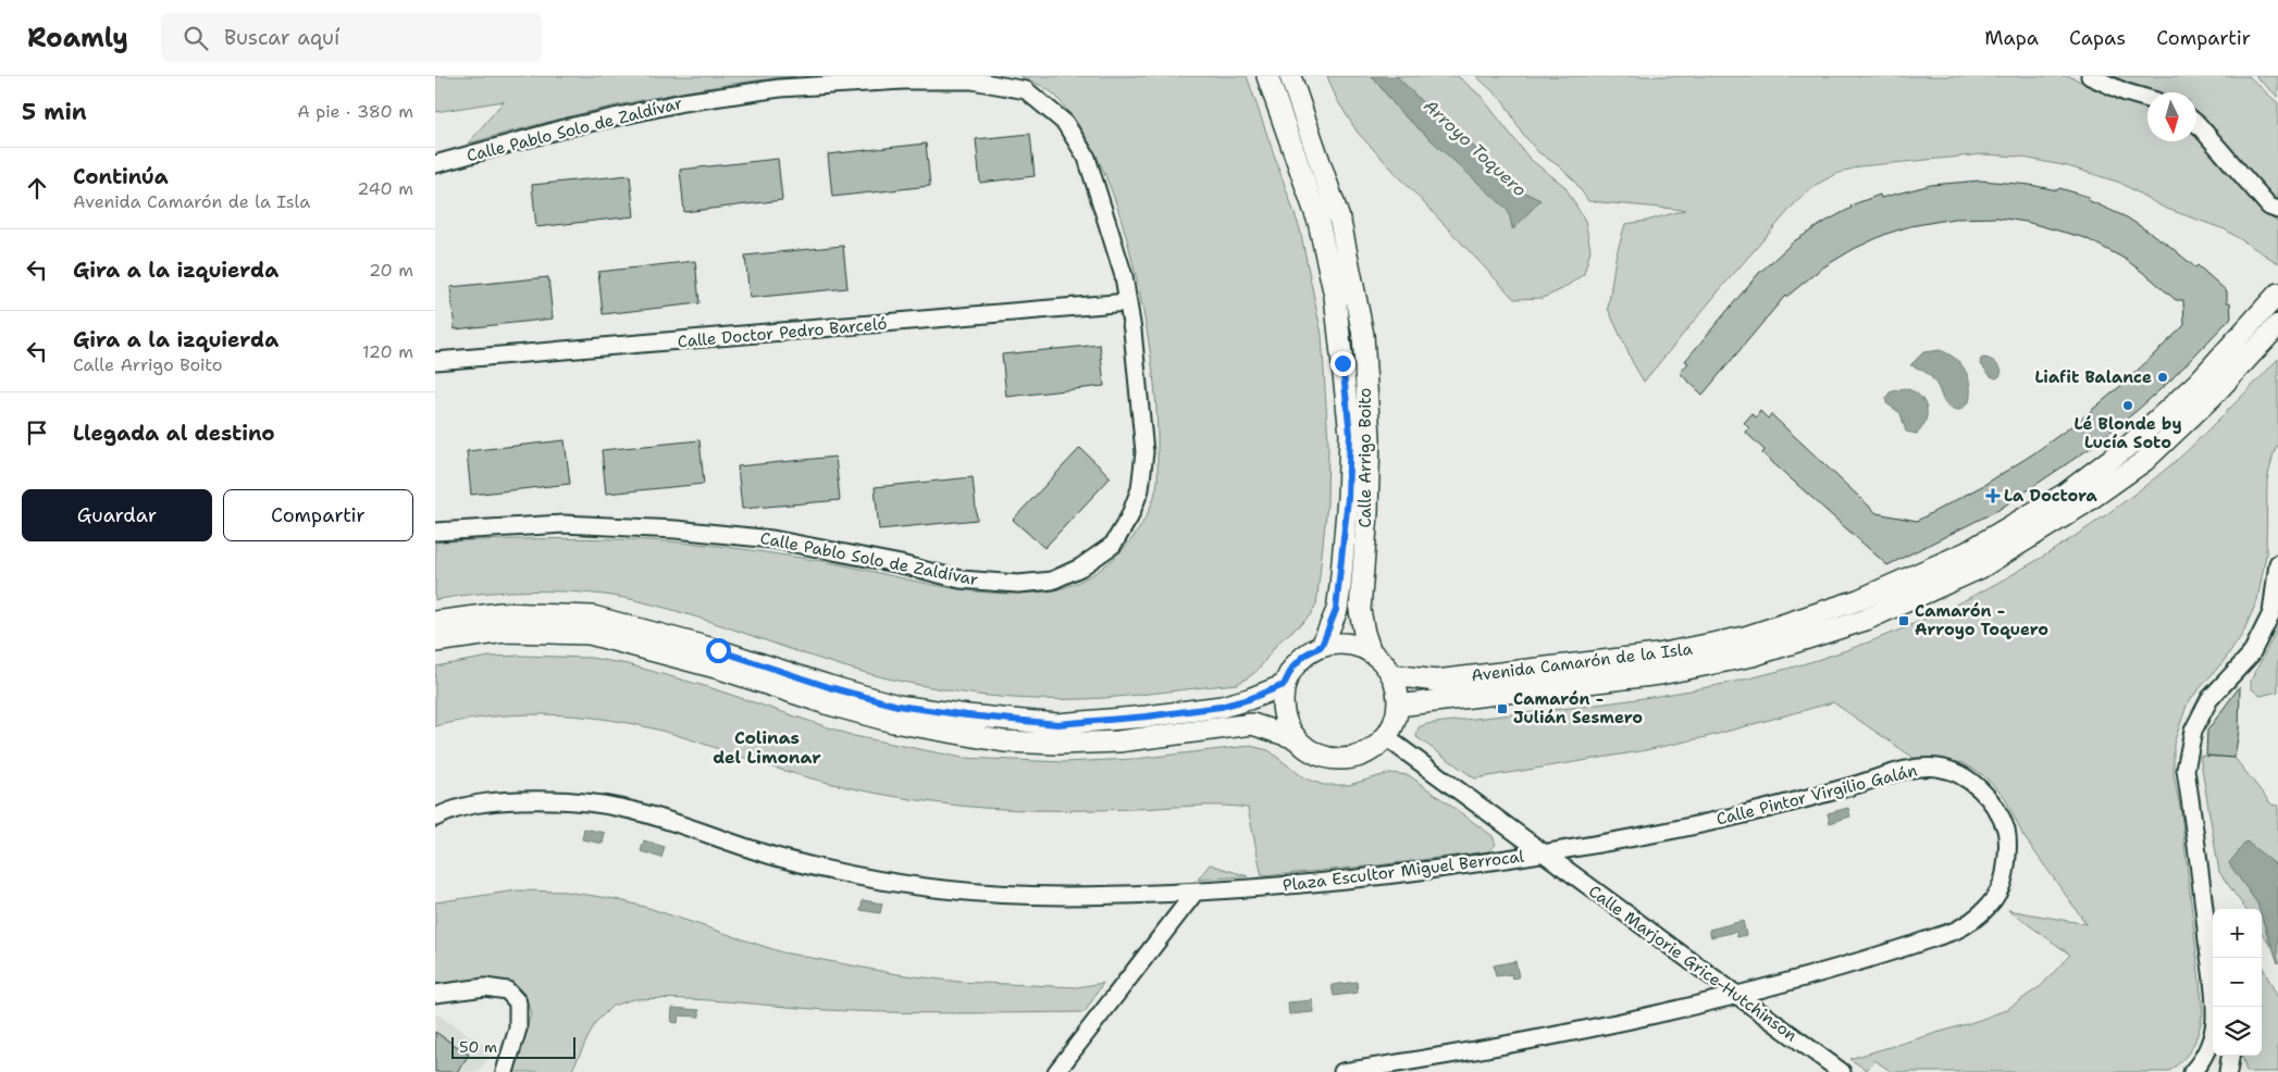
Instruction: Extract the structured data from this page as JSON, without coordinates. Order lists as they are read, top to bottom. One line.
{"streets":{"main road":["Calle Arrigo Boito","Avenida Camarón de la Isla"],"street":["Calle Pablo Solo de Zaldívar","Calle Doctor Pedro Barceló","Calle Pintor Virgilio Galán","Plaza Escultor Miguel Berrocal","Calle Marjorie Grice-Hutchinson"]},"crossings":[["Calle Pablo Solo de Zaldívar","Calle Doctor Pedro Barceló"],["Calle Arrigo Boito","Avenida Camarón de la Isla"],["Calle Arrigo Boito","Plaza Escultor Miguel Berrocal"],["Avenida Camarón de la Isla","Plaza Escultor Miguel Berrocal"],["Calle Pintor Virgilio Galán","Plaza Escultor Miguel Berrocal"],["Calle Pintor Virgilio Galán","Calle Marjorie Grice-Hutchinson"],["Plaza Escultor Miguel Berrocal","Calle Marjorie Grice-Hutchinson"]],"districts":["Colinas del Limonar"],"water":["Arroyo Toquero"],"places":{"other":["Liafit Balance","Lé Blonde by Lucía Soto"],"health":["La Doctora"],"transit":["Camarón - Arroyo Toquero","Camarón - Julián Sesmero"]},"scale_bar":"50 m","north":"bottom","page":{"header":"Roamly","search":"Buscar aquí","nav":["Mapa","Capas","Compartir"],"heading":["5 min","A pie · 380 m"],"list":[["Continúa","Avenida Camarón de la Isla","240 m"],["Gira a la izquierda","20 m"],["Gira a la izquierda","Calle Arrigo Boito","120 m"],"Llegada al destino"],"buttons":["Guardar","Compartir"],"map_buttons":["+","−"],"scale":"50 m"}}
